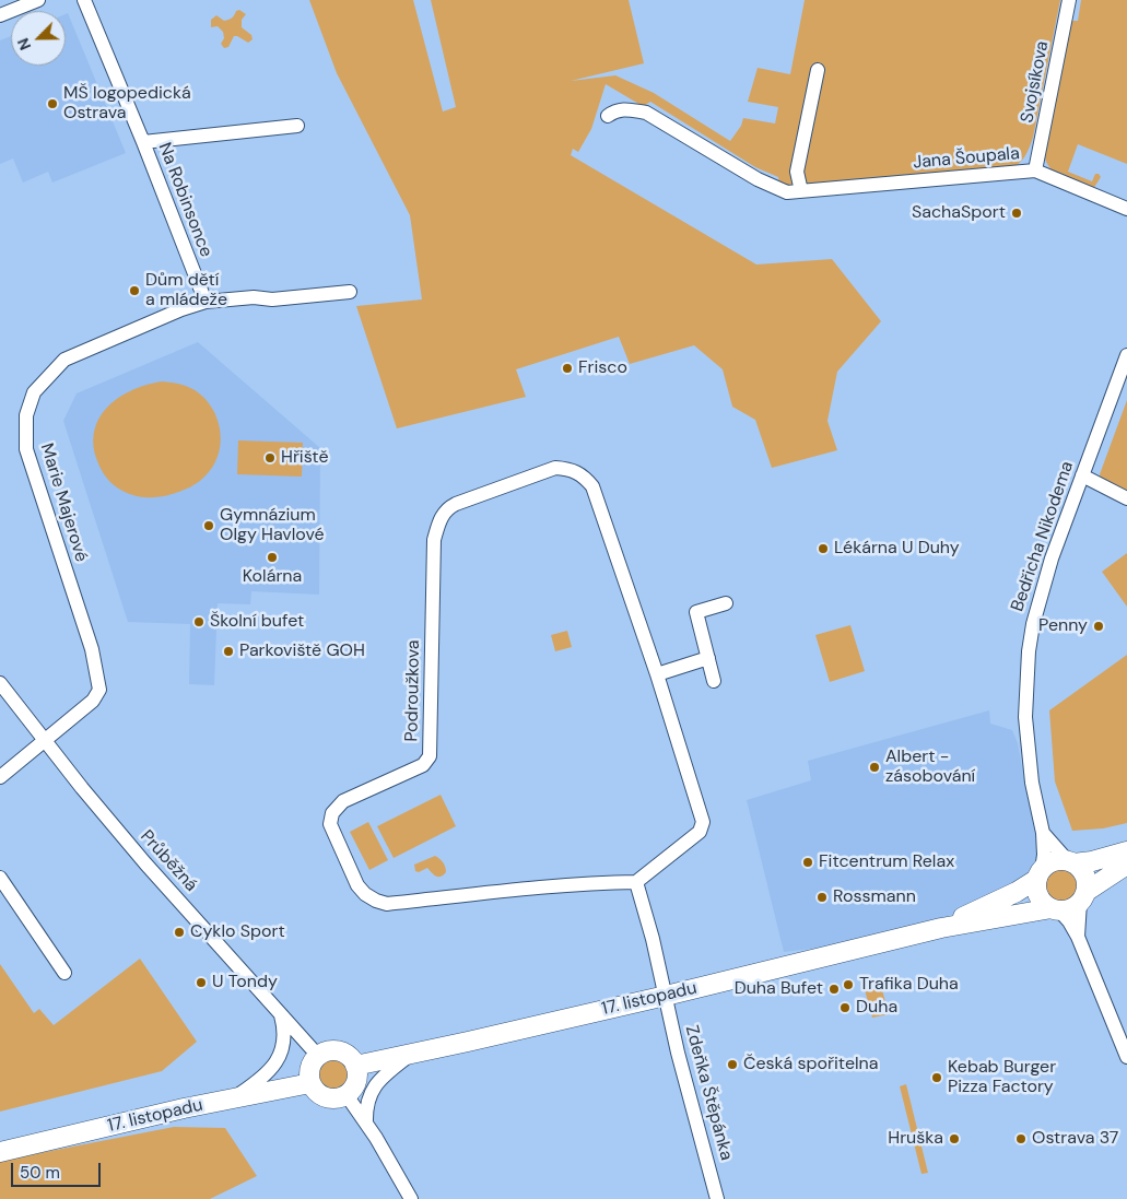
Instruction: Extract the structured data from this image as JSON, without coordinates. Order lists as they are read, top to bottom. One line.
{"streets":{"main road":["17. listopadu"],"street":["Svojsíkova","Jana Šoupala","Na Robinsonce","Marie Majerové","Bedřicha Nikodema","Podroužkova","Průběžná","Zdeňka Štěpánka"]},"crossings":[["Svojsíkova","Jana Šoupala"],["Na Robinsonce","Marie Majerové"],["Marie Majerové","Průběžná"],["Bedřicha Nikodema","17. listopadu"],["Průběžná","17. listopadu"],["17. listopadu","Zdeňka Štěpánka"]],"places":["MŠ logopedická Ostrava","SachaSport","Dům dětí a mládeže","Frisco","Hřiště","Gymnázium Olgy Havlové","Lékárna U Duhy","Kolárna","Školní bufet","Penny","Parkoviště GOH","Albert - zásobování","Fitcentrum Relax","Rossmann","Cyklo Sport","U Tondy","Trafika Duha","Duha Bufet","Duha","Česká spořitelna","Kebab Burger Pizza Factory","Hruška","Ostrava 37"],"scale_bar":"50 m","north":"bottom left"}
